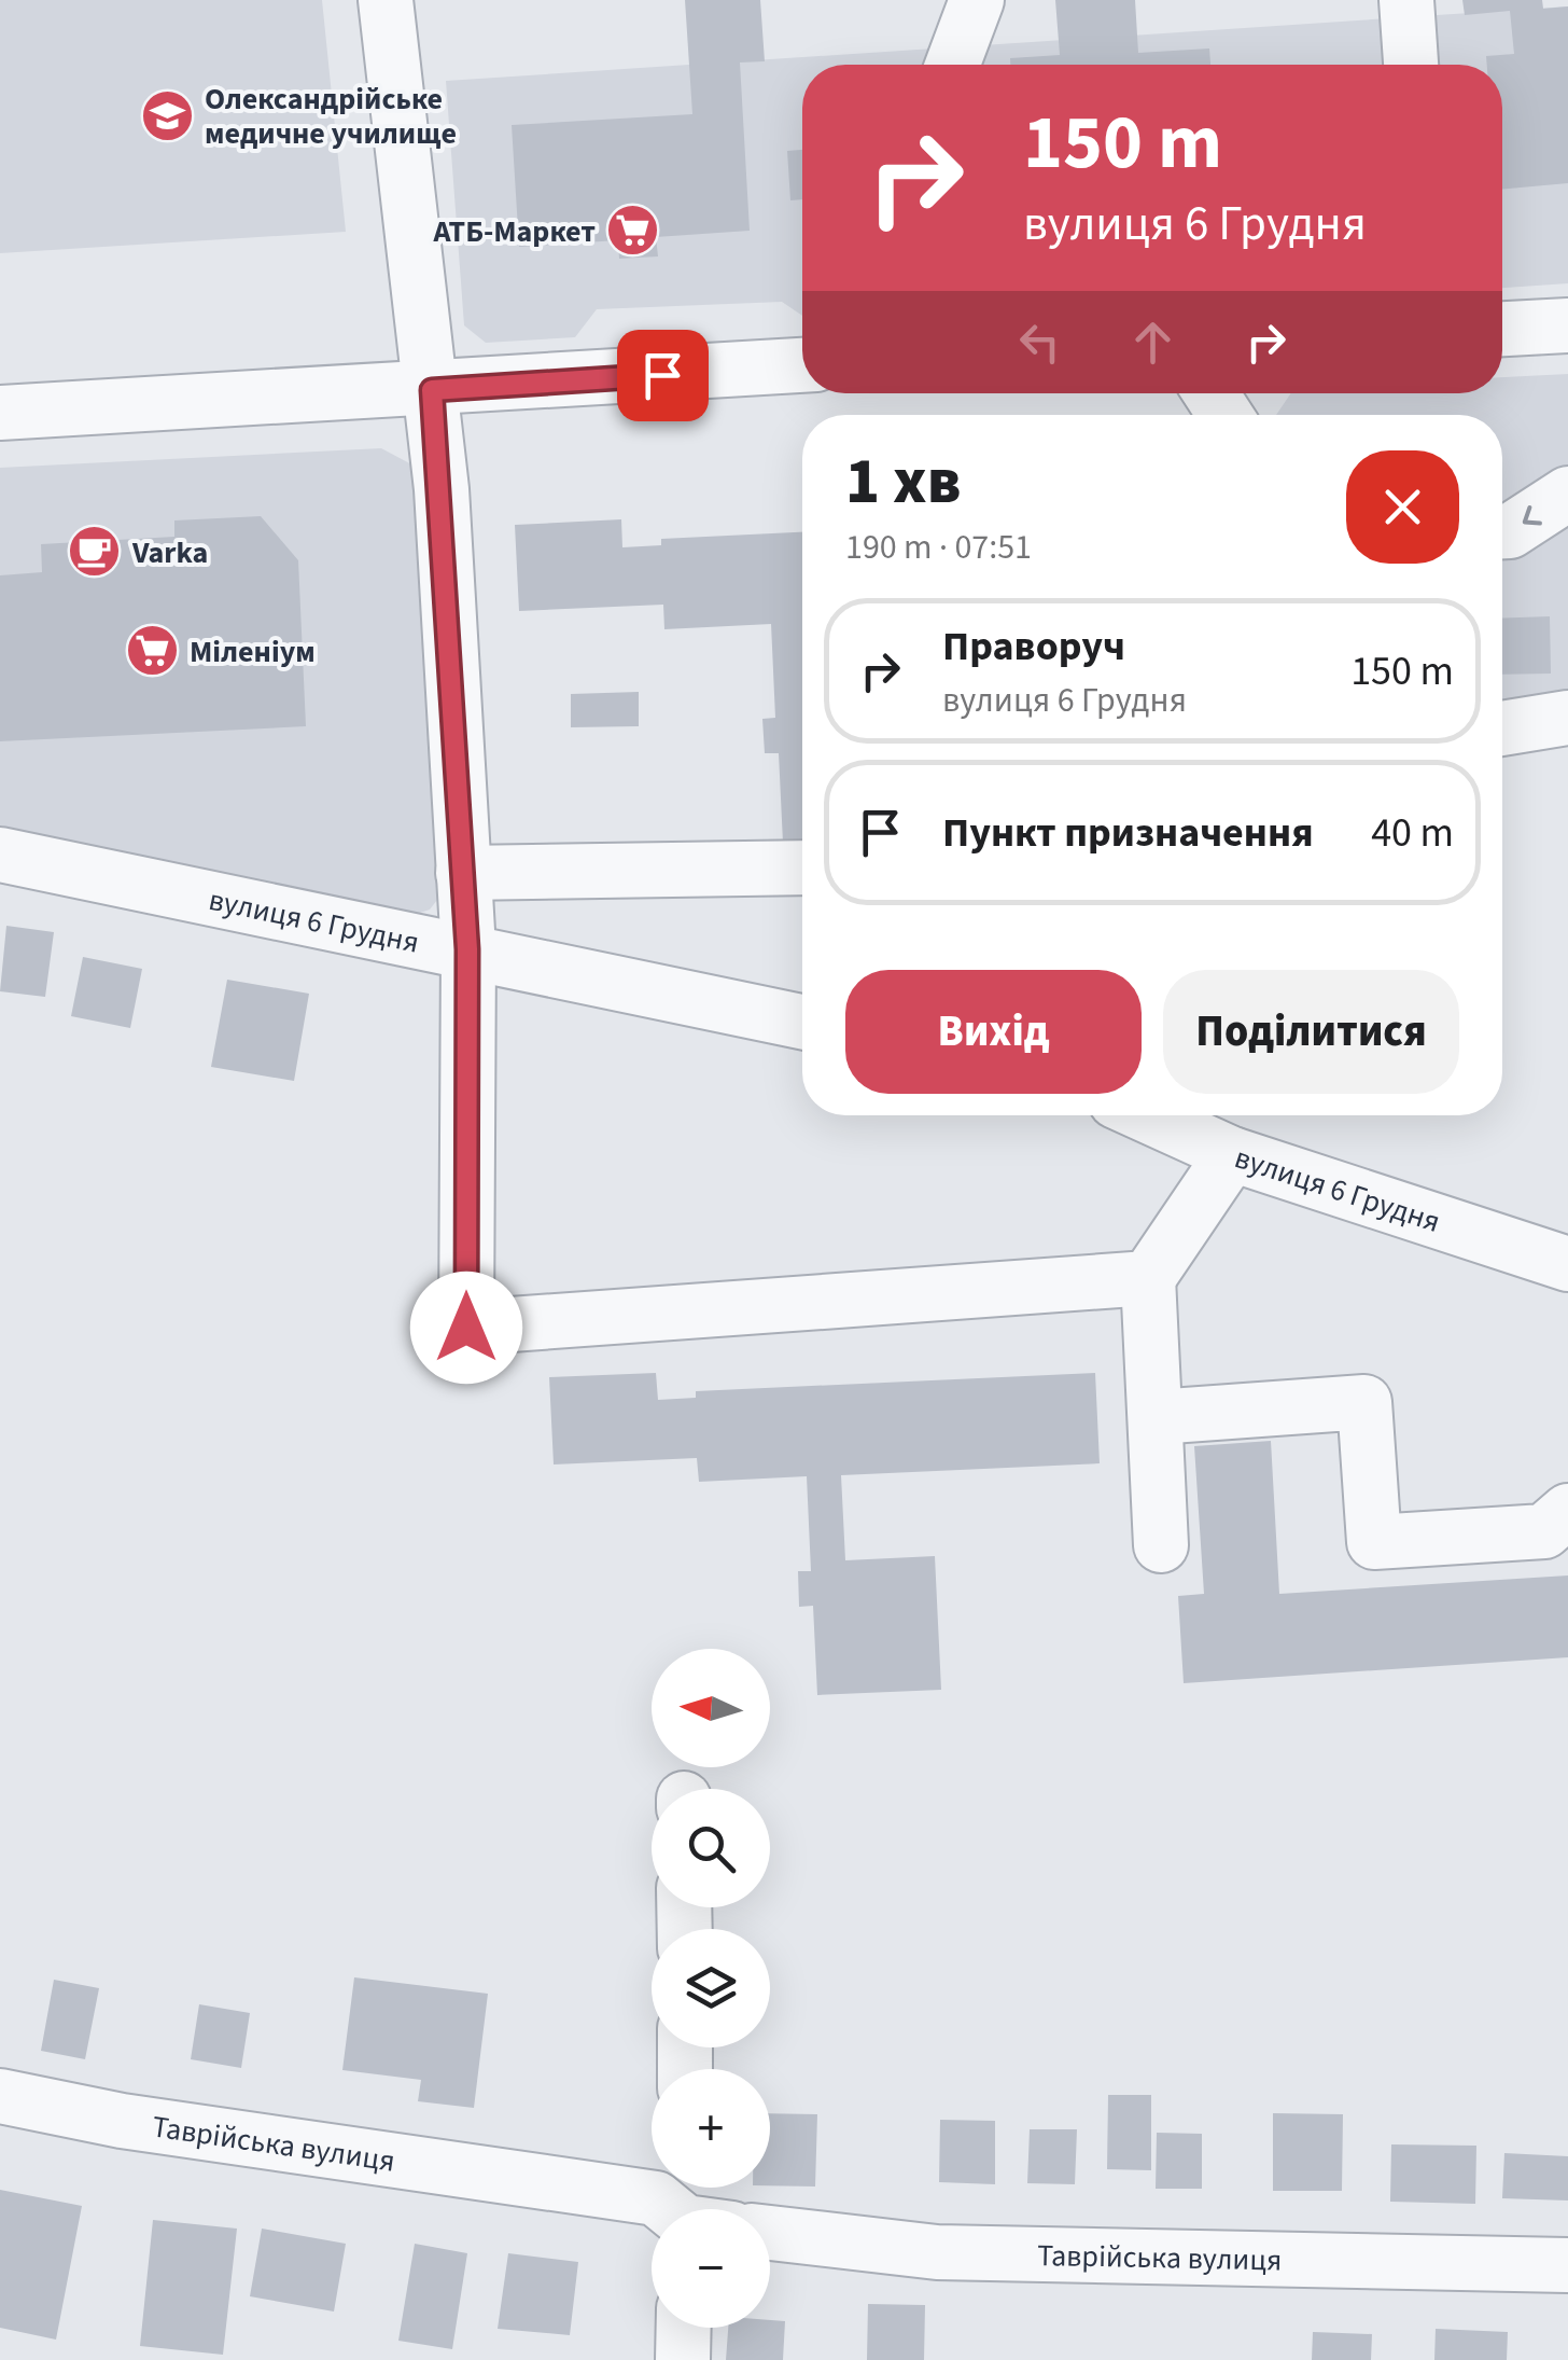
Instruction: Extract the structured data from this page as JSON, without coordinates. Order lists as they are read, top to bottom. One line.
{"streets":{"street":["вулиця 6 Грудня","Таврійська вулиця"]},"places":{"school or university":["Олександрійське медичне училище"],"supermarket":["АТБ-Маркет","Міленіум"],"cafe":["Varka"]},"north":"left","page":{"turn":["150 m","вулиця 6 Грудня"],"heading":["1 хв","190 m · 07:51"],"list":[{"name":"Праворуч","note":"вулиця 6 Грудня","value":"150 m"},{"name":"Пункт призначення","value":"40 m"}],"buttons":["Вихід","Поділитися"],"map_buttons":["+","−"]}}
